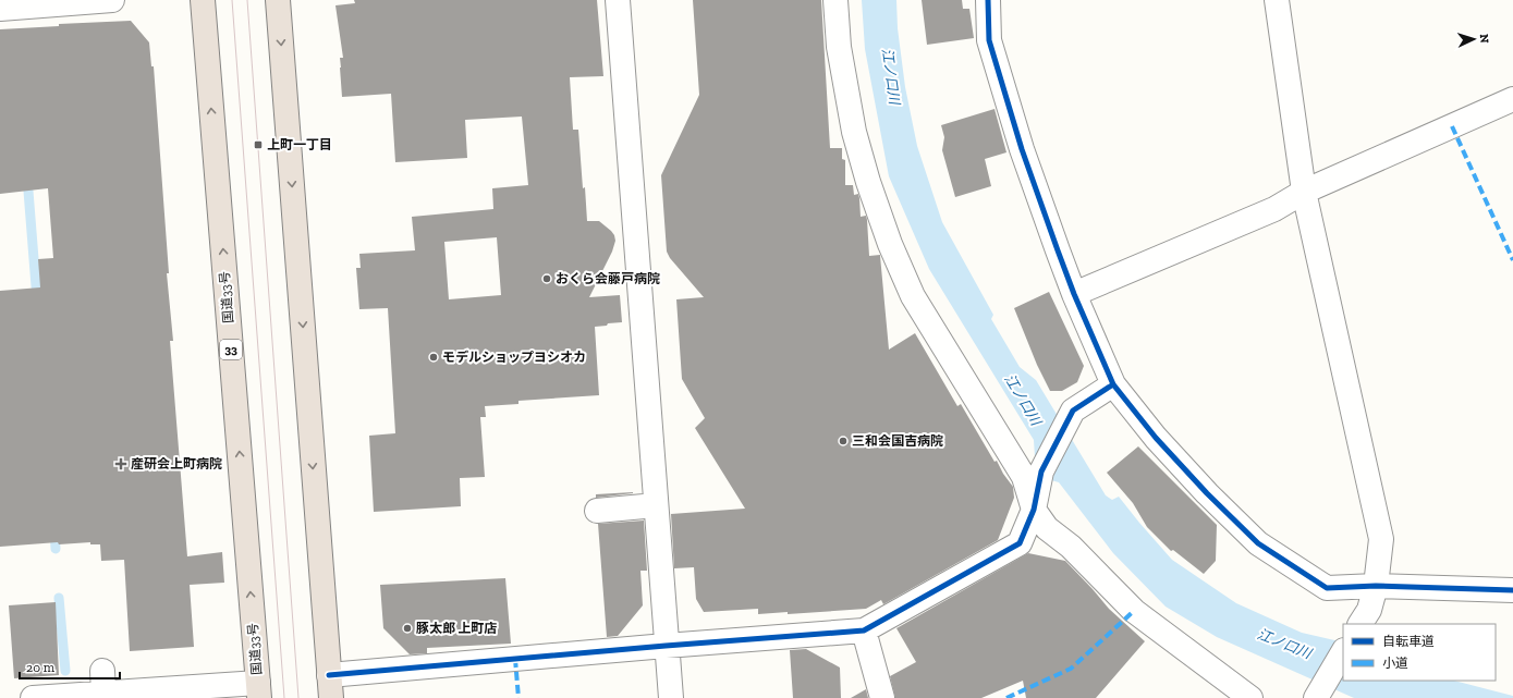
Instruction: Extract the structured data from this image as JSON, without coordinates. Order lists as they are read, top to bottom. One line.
{"streets":{"highway":["国道33号","33"]},"water":["江ノ口川"],"places":{"transit":["上町一丁目"],"other":["おくら会藤戸病院","モデルショップヨシオカ","三和会国吉病院","豚太郎 上町店"],"health":["産研会上町病院"]},"legend":["自転車道","小道"],"scale_bar":"20 m","north":"right"}
